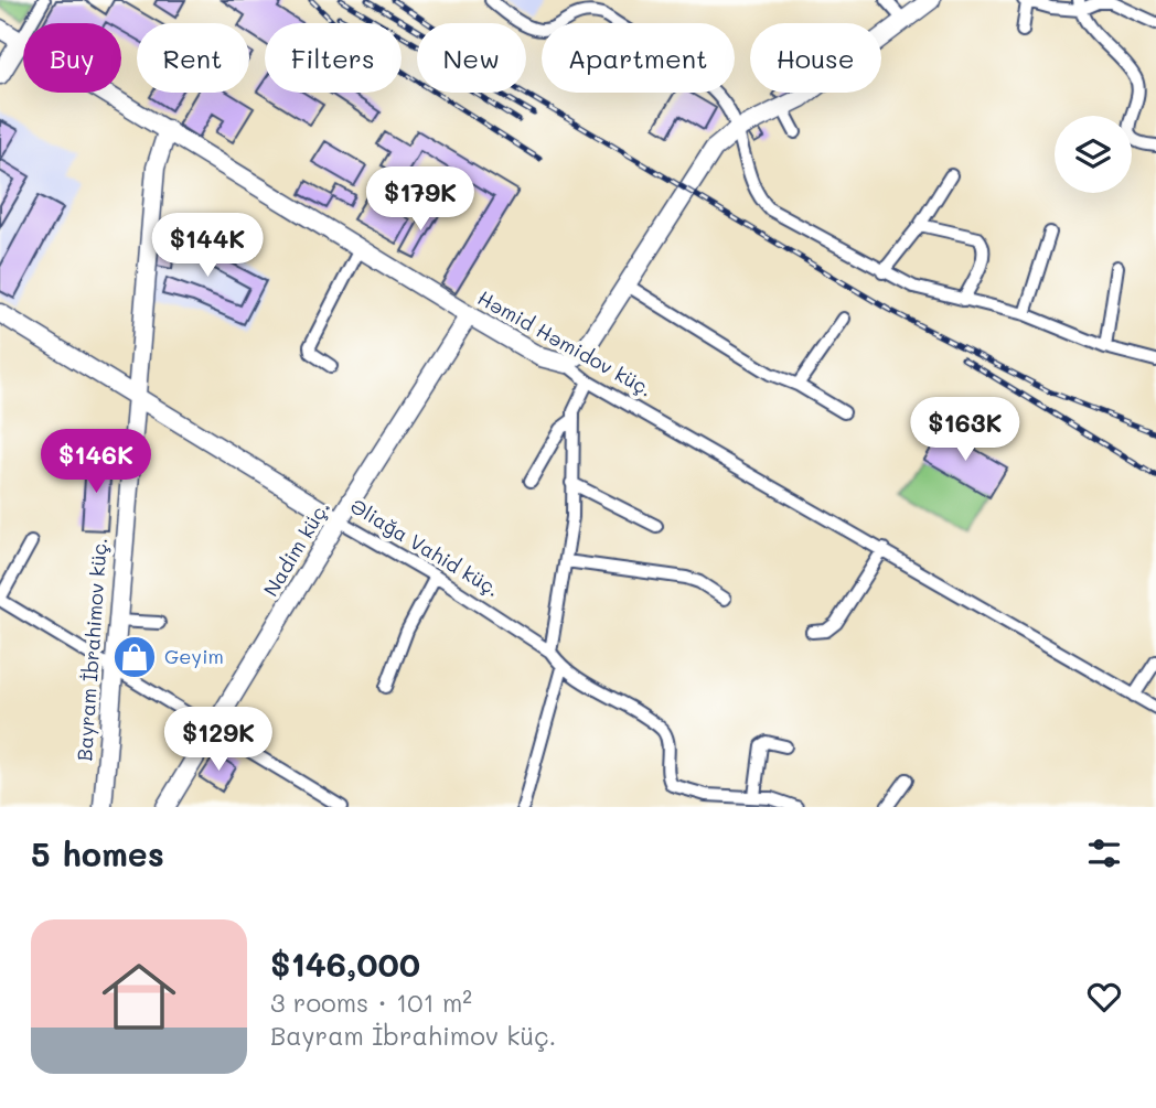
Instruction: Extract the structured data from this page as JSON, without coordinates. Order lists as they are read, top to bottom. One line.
{"streets":{"street":["Həmid Həmidov küç.","Əliağa Vahid küç.","Nadim küç.","Bayram İbrahimov küç."]},"crossings":[["Həmid Həmidov küç.","Nadim küç."],["Həmid Həmidov küç.","Bayram İbrahimov küç."],["Əliağa Vahid küç.","Nadim küç."],["Əliağa Vahid küç.","Bayram İbrahimov küç."]],"places":{"shop":["Geyim"]},"page":{"chip":["Buy","Rent","Filters","New","Apartment","House"],"price":["$179K","$144K","$163K","$146K","$129K"],"heading":"5 homes","list":[{"name":"$146,000","note":"3 rooms · 101 m² · Bayram İbrahimov küç."}]}}
